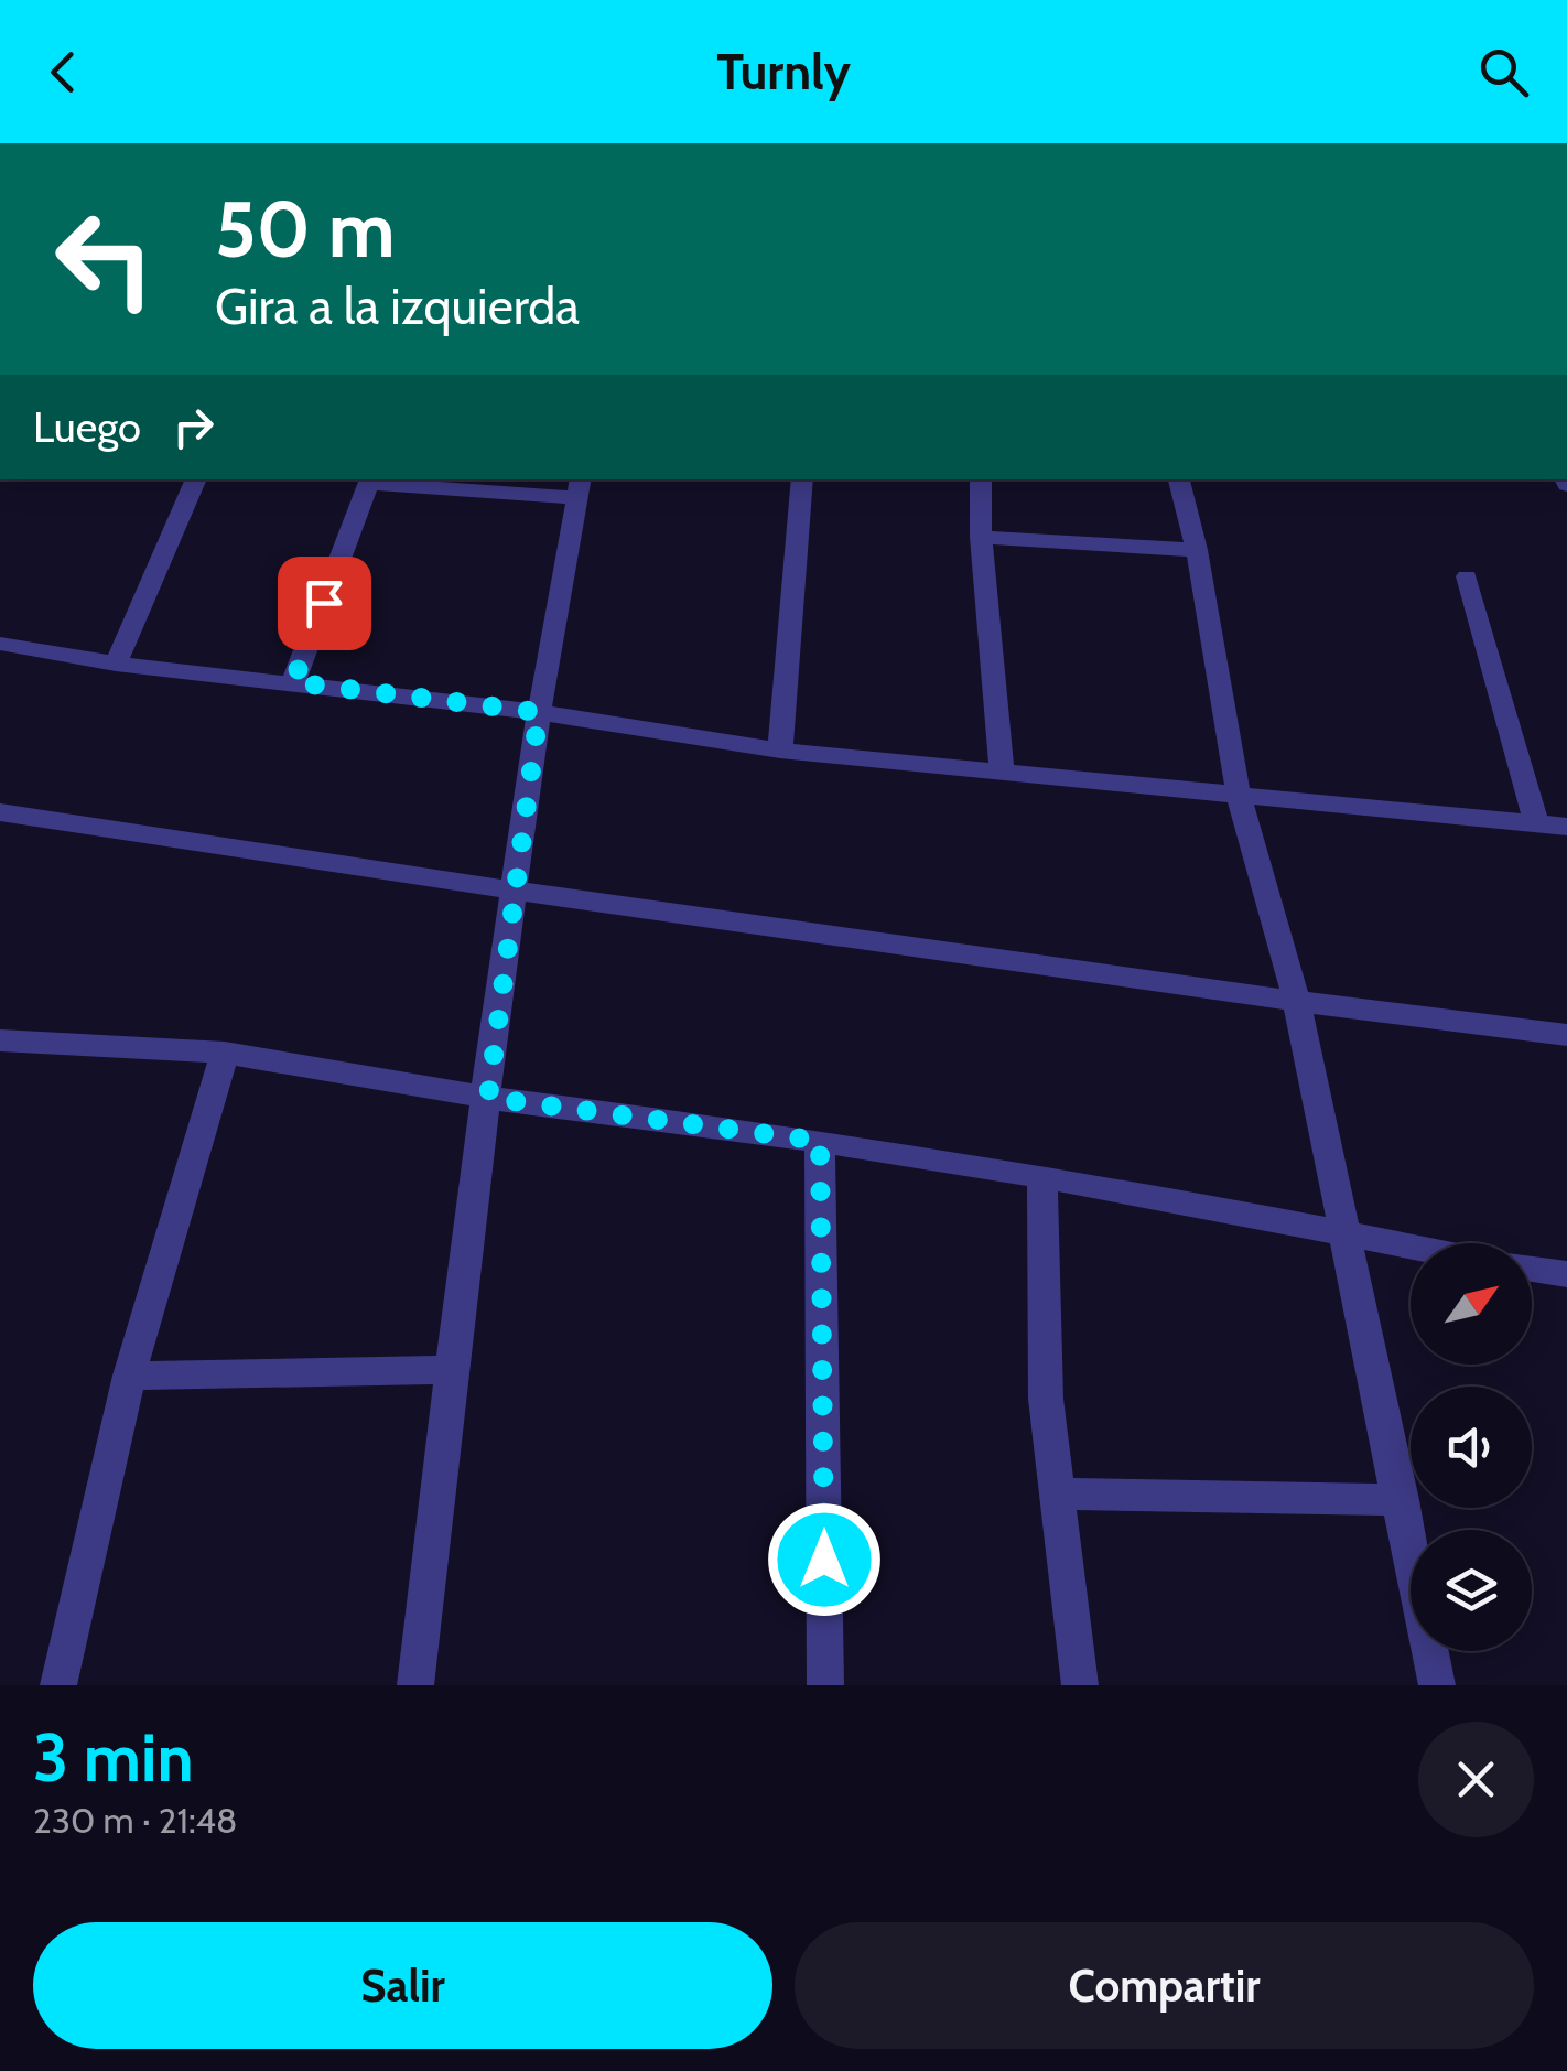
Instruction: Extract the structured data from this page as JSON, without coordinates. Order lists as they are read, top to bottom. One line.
{"north":"top right","page":{"header":"Turnly","turn":["50 m","Gira a la izquierda"],"then":"Luego","heading":["3 min","230 m · 21:48"],"buttons":["Salir","Compartir"]}}
